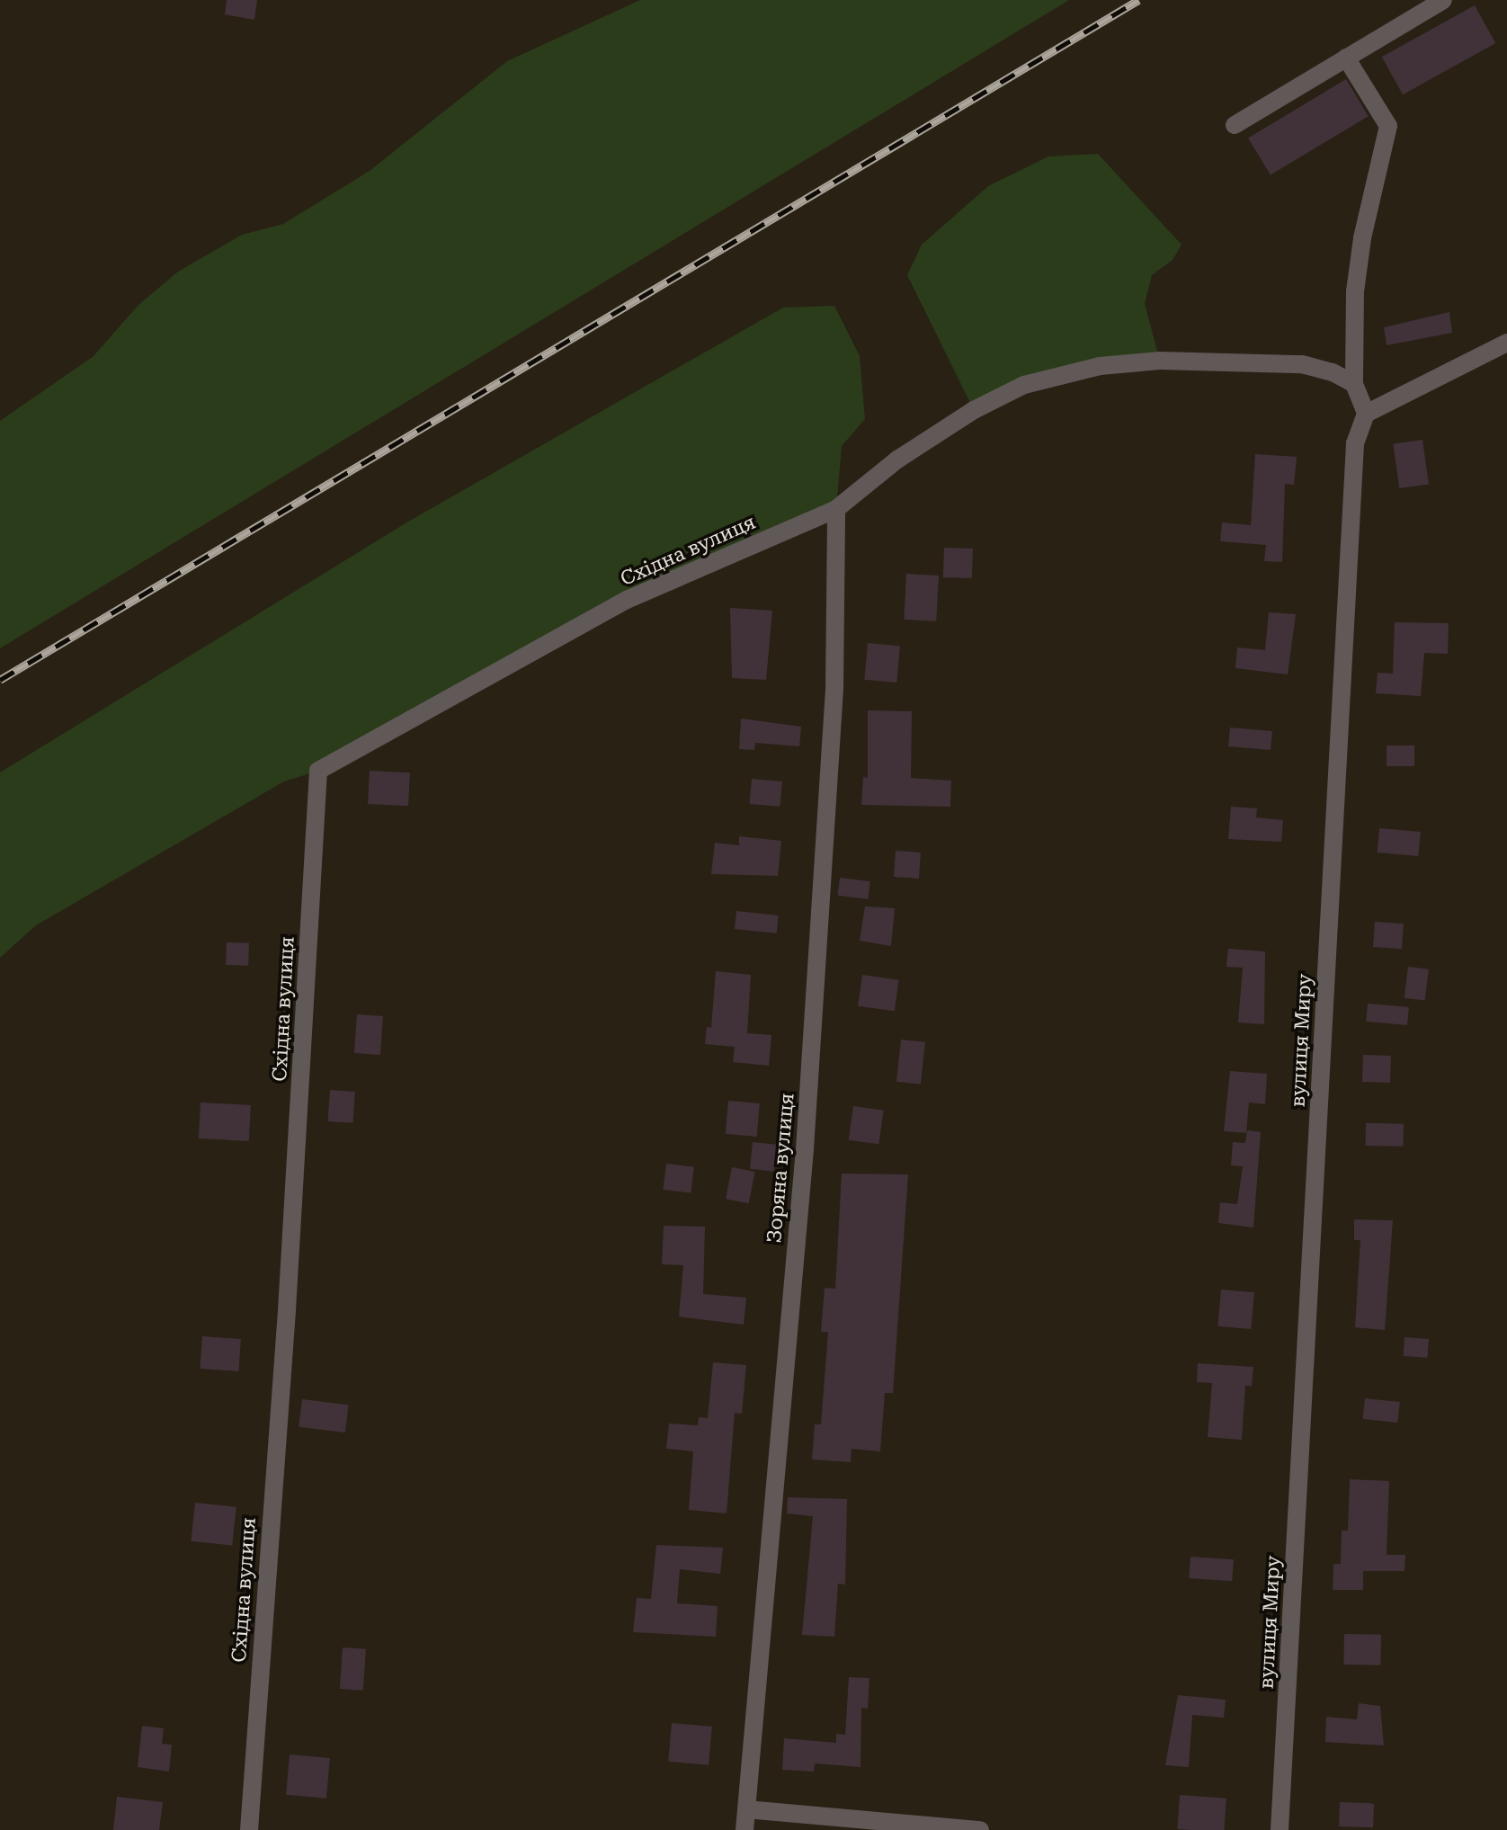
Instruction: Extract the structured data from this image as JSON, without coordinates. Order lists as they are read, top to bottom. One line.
{"streets":{"street":["Східна вулиця","вулиця Миру","Зоряна вулиця"]},"crossings":[["Східна вулиця","Зоряна вулиця"]]}
